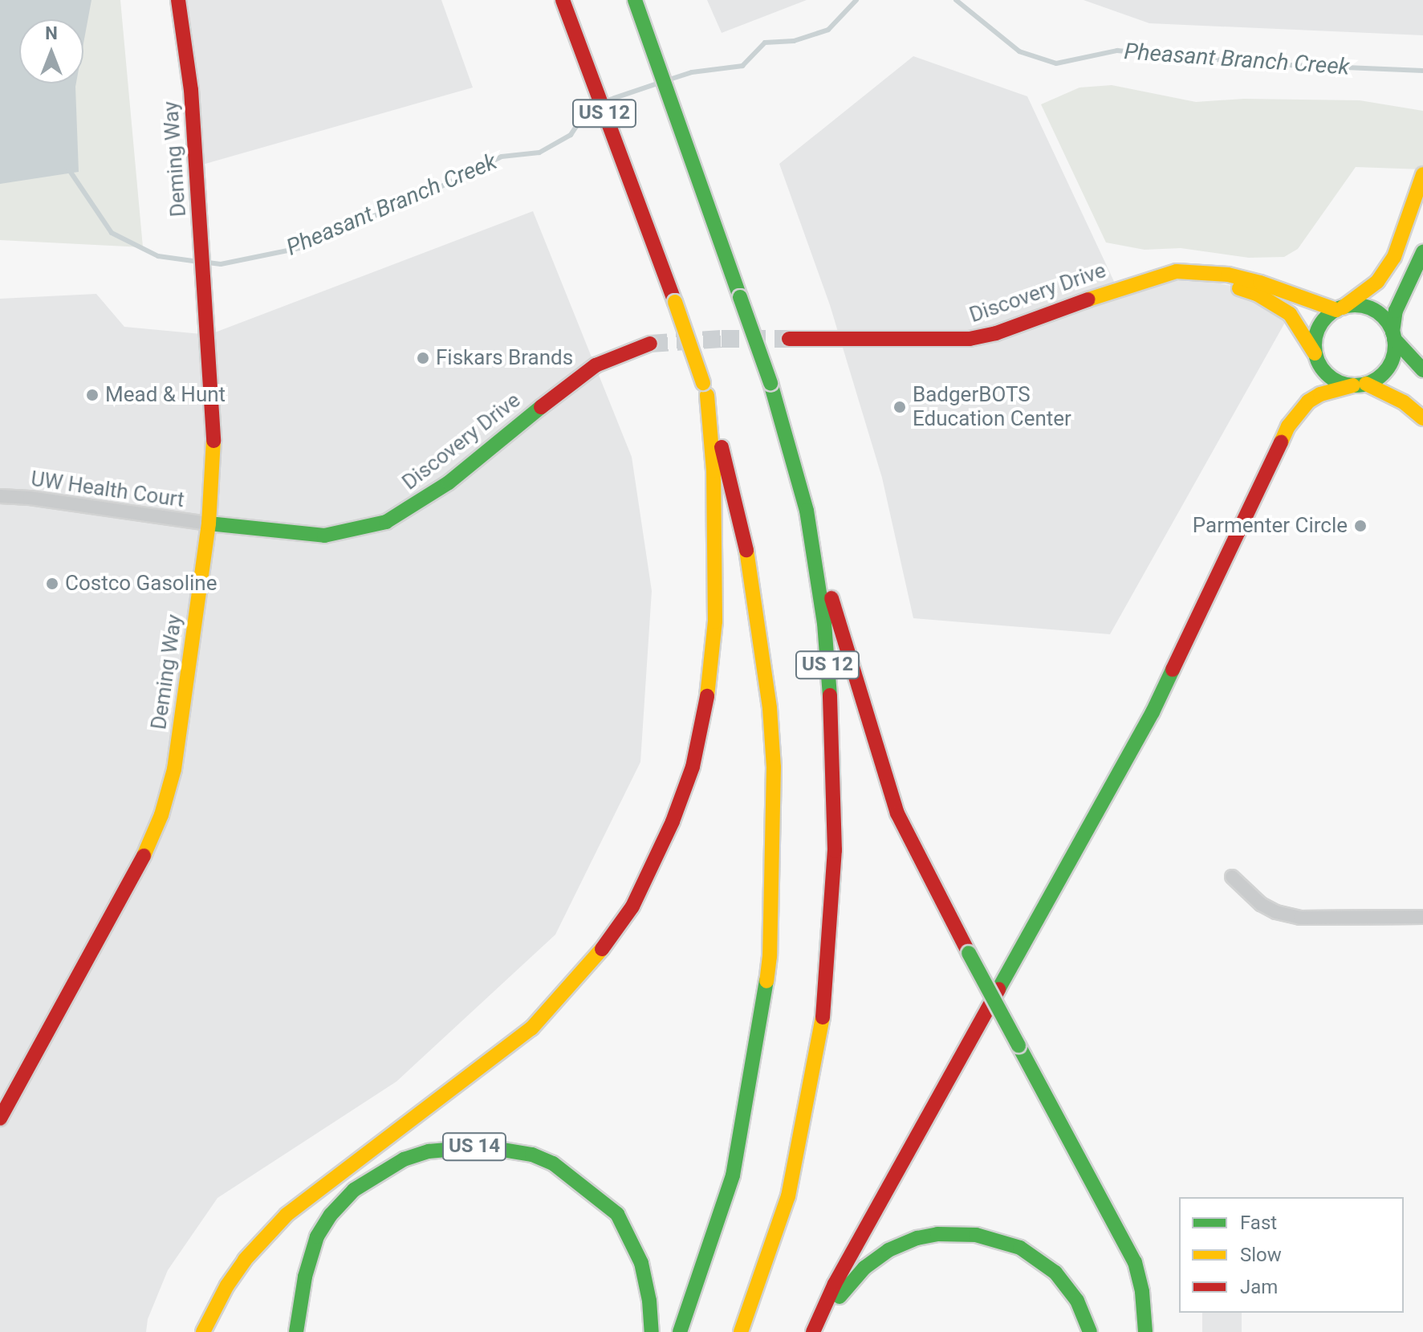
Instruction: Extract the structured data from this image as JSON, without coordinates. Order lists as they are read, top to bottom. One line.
{"streets":{"main road":["US 12","Deming Way","Discovery Drive","US 14"],"street":["UW Health Court"]},"crossings":[["Deming Way","Discovery Drive"],["Deming Way","UW Health Court"],["Discovery Drive","UW Health Court"]],"water":["Pheasant Branch Creek"],"places":["Fiskars Brands","Mead & Hunt","BadgerBOTS Education Center","Parmenter Circle","Costco Gasoline"],"legend":["Fast","Slow","Jam"],"north":"top"}
